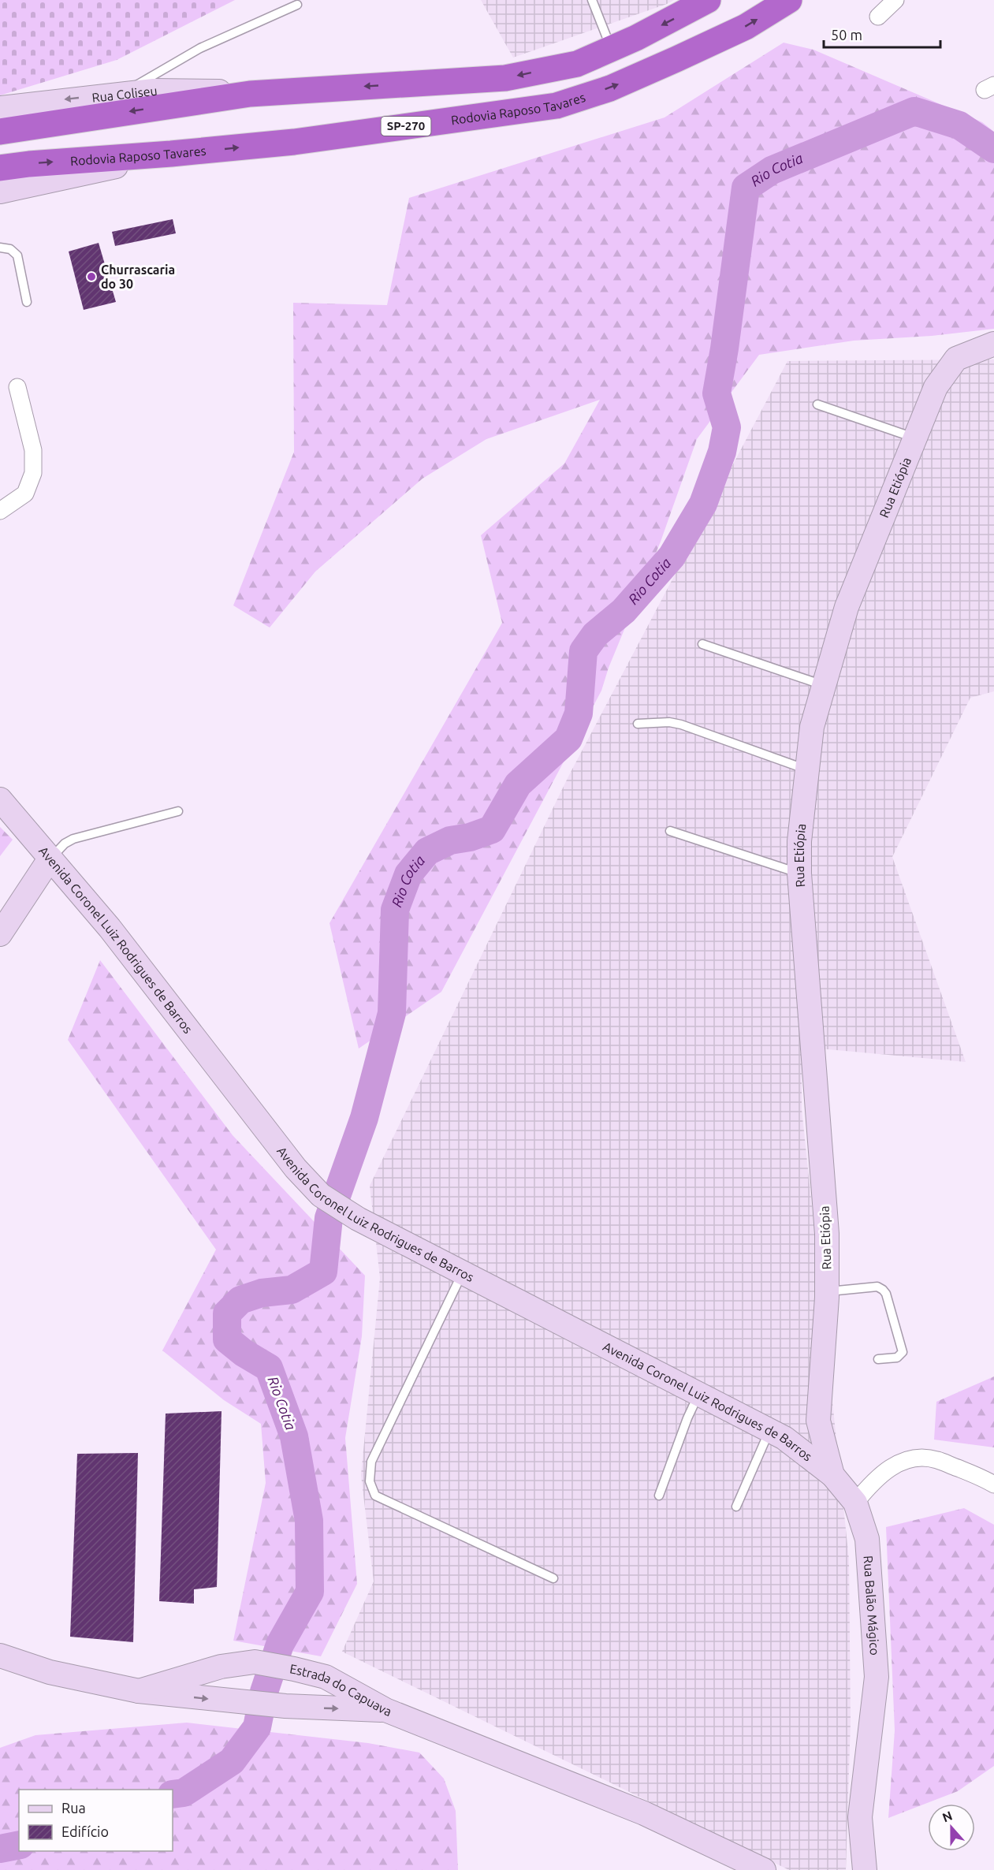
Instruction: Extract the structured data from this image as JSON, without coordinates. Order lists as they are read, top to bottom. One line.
{"streets":{"highway":["Rodovia Raposo Tavares","SP-270"],"street":["Rua Coliseu","Rua Etiópia","Avenida Coronel Luiz Rodrigues de Barros","Rua Balão Mágico","Estrada do Capuava"]},"crossings":[["Rua Etiópia","Avenida Coronel Luiz Rodrigues de Barros"],["Avenida Coronel Luiz Rodrigues de Barros","Rua Balão Mágico"]],"water":["Rio Cotia"],"places":["Churrascaria do 30"],"legend":["Rua","Edifício"],"scale_bar":"50 m","north":"top"}
